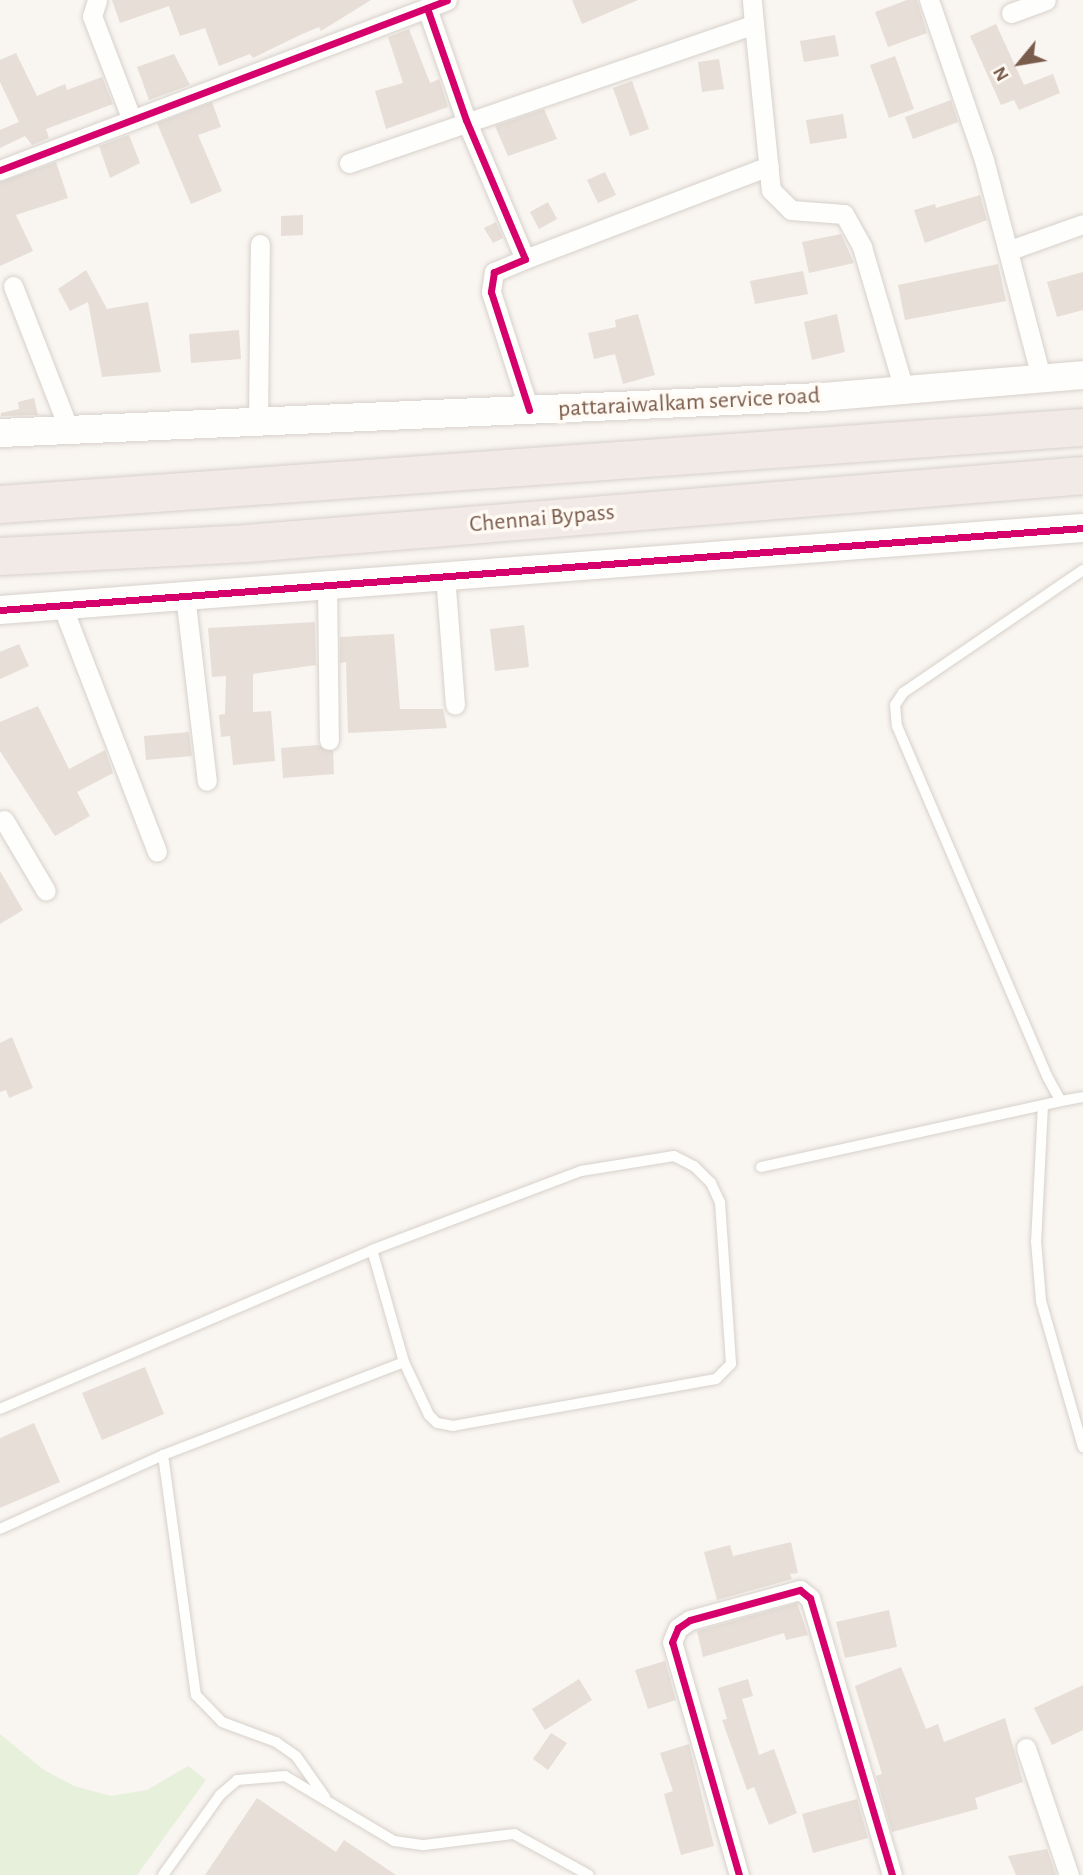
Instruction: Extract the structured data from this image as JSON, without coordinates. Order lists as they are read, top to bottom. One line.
{"streets":{"highway":["Chennai Bypass"],"street":["pattaraiwalkam service road"]},"north":"bottom left"}
